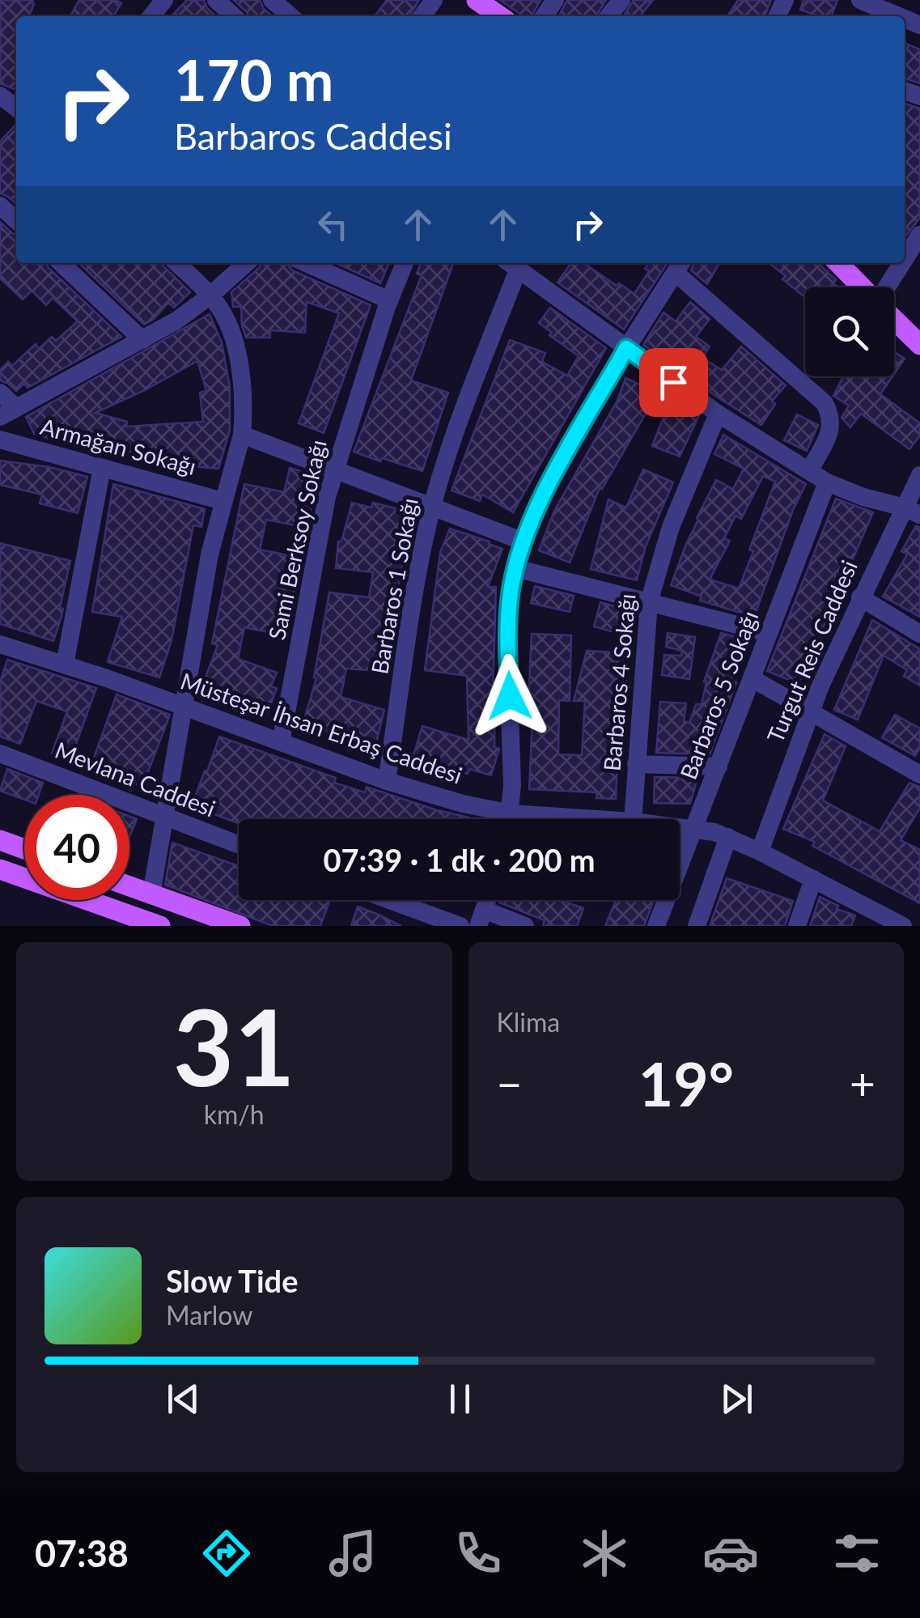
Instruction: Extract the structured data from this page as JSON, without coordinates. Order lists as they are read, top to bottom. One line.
{"streets":{"street":["Armağan Sokağı","Sami Berksoy Sokağı","Barbaros 1 Sokağı","Turgut Reis Caddesi","Barbaros 4 Sokağı","Barbaros 5 Sokağı","Müsteşar İhsan Erbaş Caddesi","Mevlana Caddesi"]},"crossings":[["Sami Berksoy Sokağı","Müsteşar İhsan Erbaş Caddesi"],["Barbaros 1 Sokağı","Müsteşar İhsan Erbaş Caddesi"],["Turgut Reis Caddesi","Müsteşar İhsan Erbaş Caddesi"],["Barbaros 5 Sokağı","Müsteşar İhsan Erbaş Caddesi"]],"page":{"turn":["170 m","Barbaros Caddesi"],"limit":"40","trip":"07:39 · 1 dk · 200 m","tile":[["31","km/h"],"Klima"],"heat":["−","19°","+"],"song":["Slow Tide","Marlow"],"tabs":"07:38"}}
